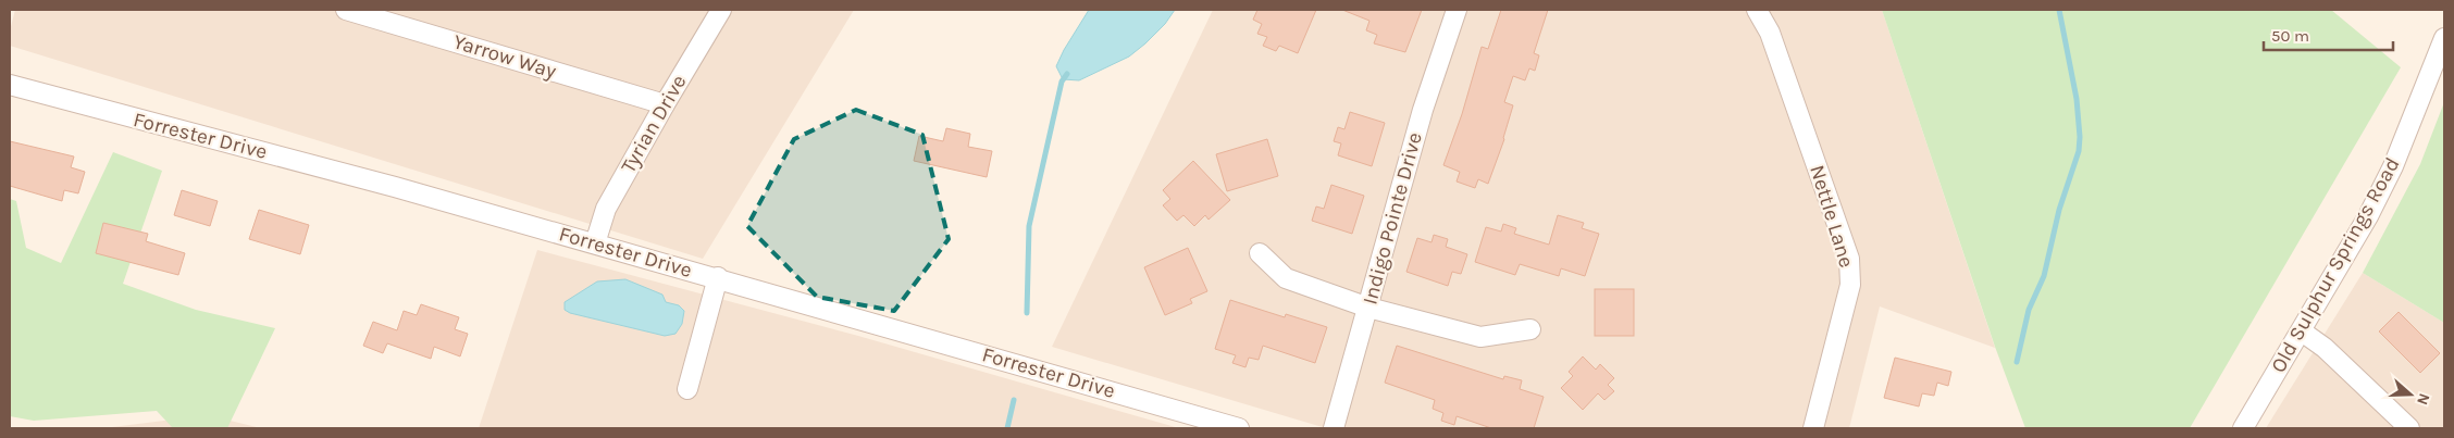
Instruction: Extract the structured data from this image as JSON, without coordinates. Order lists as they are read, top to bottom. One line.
{"streets":{"street":["Yarrow Way","Tyrian Drive","Forrester Drive","Nettle Lane","Indigo Pointe Drive","Old Sulphur Springs Road"]},"crossings":[["Yarrow Way","Tyrian Drive"],["Tyrian Drive","Forrester Drive"]],"scale_bar":"50 m","north":"right"}
